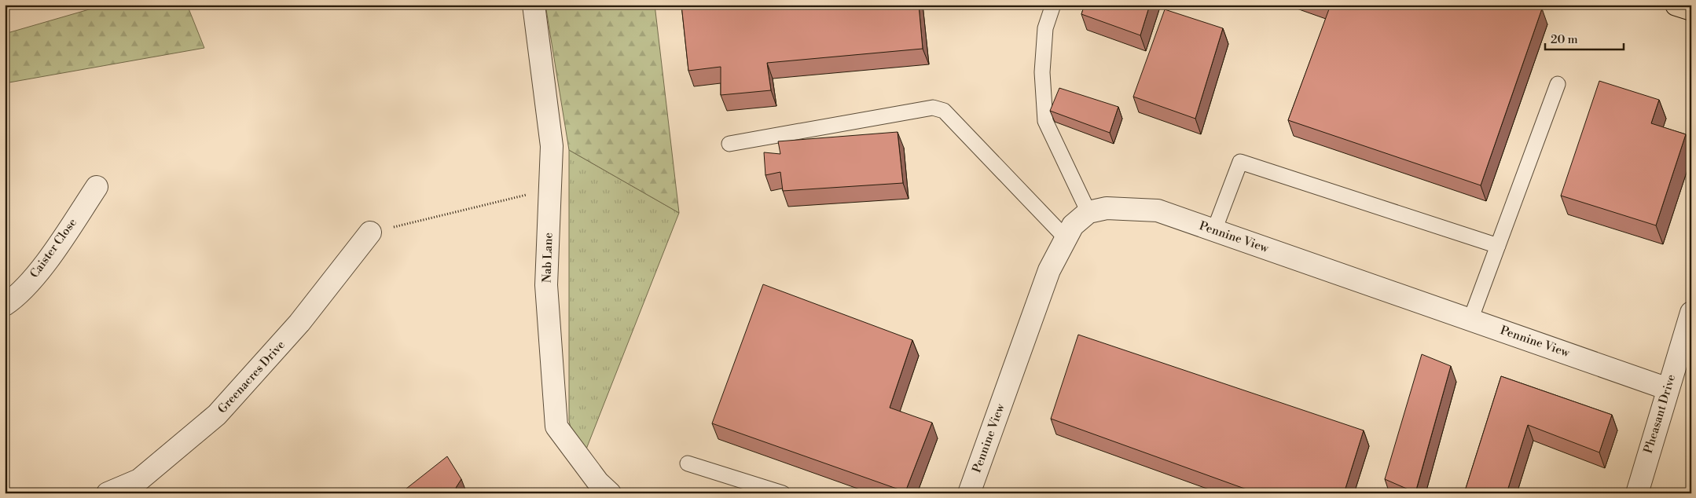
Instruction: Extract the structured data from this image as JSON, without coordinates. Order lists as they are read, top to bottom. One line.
{"streets":{"street":["Pennine View","Caister Close","Nab Lane","Greenacres Drive","Pheasant Drive"]},"crossings":[["Pennine View","Pheasant Drive"]],"scale_bar":"20 m"}
